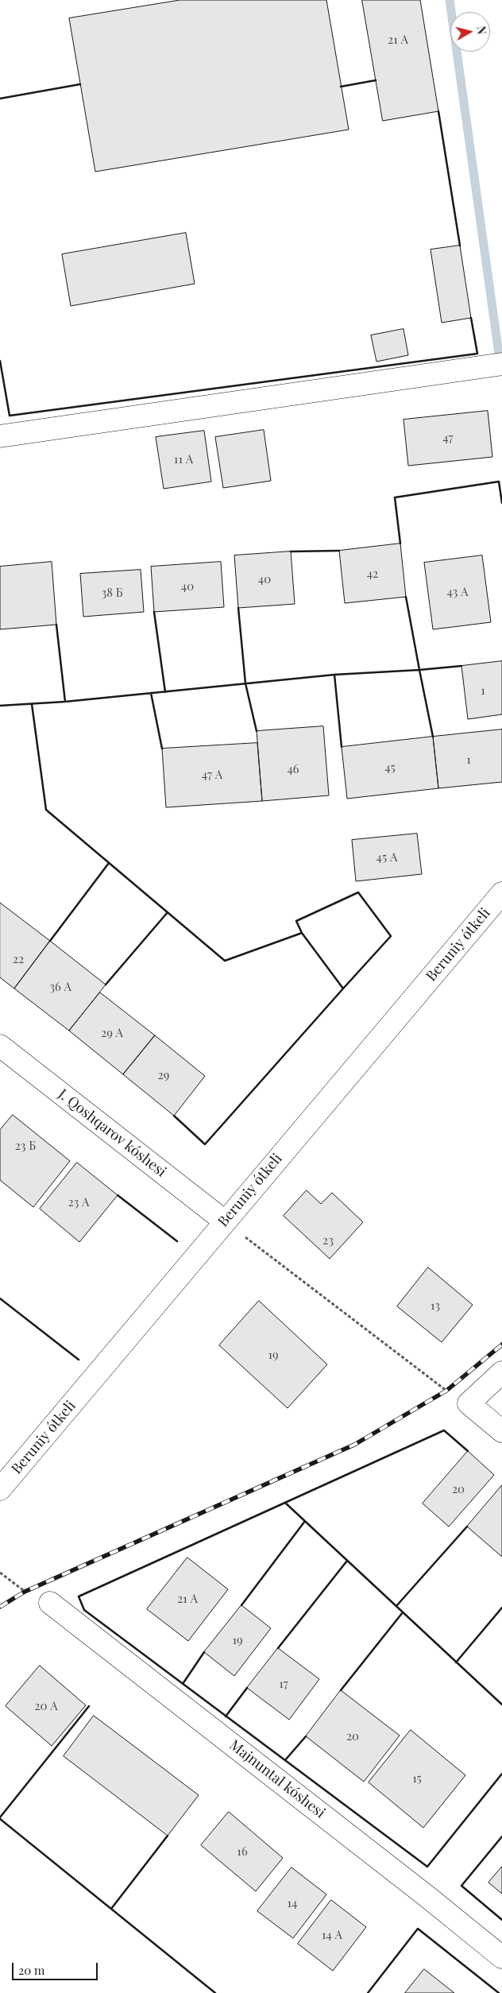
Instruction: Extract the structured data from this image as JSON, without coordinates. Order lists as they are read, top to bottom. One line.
{"streets":{"street":["Beruniy ótkeli","J. Qoshqarov kóshesi","Majnuntal kóshesi"]},"crossings":[["Beruniy ótkeli","J. Qoshqarov kóshesi"]],"house_numbers":["21 А","47","11 А","42","40","40","43 А","38 Б","1","1","45","46","47 А","45 А","22","36 А","29 А","29","23 Б","23 А","23","13","19","20","21 А","19","17","20 А","20","15","16","14","14 А"],"scale_bar":"20 m","north":"right"}
